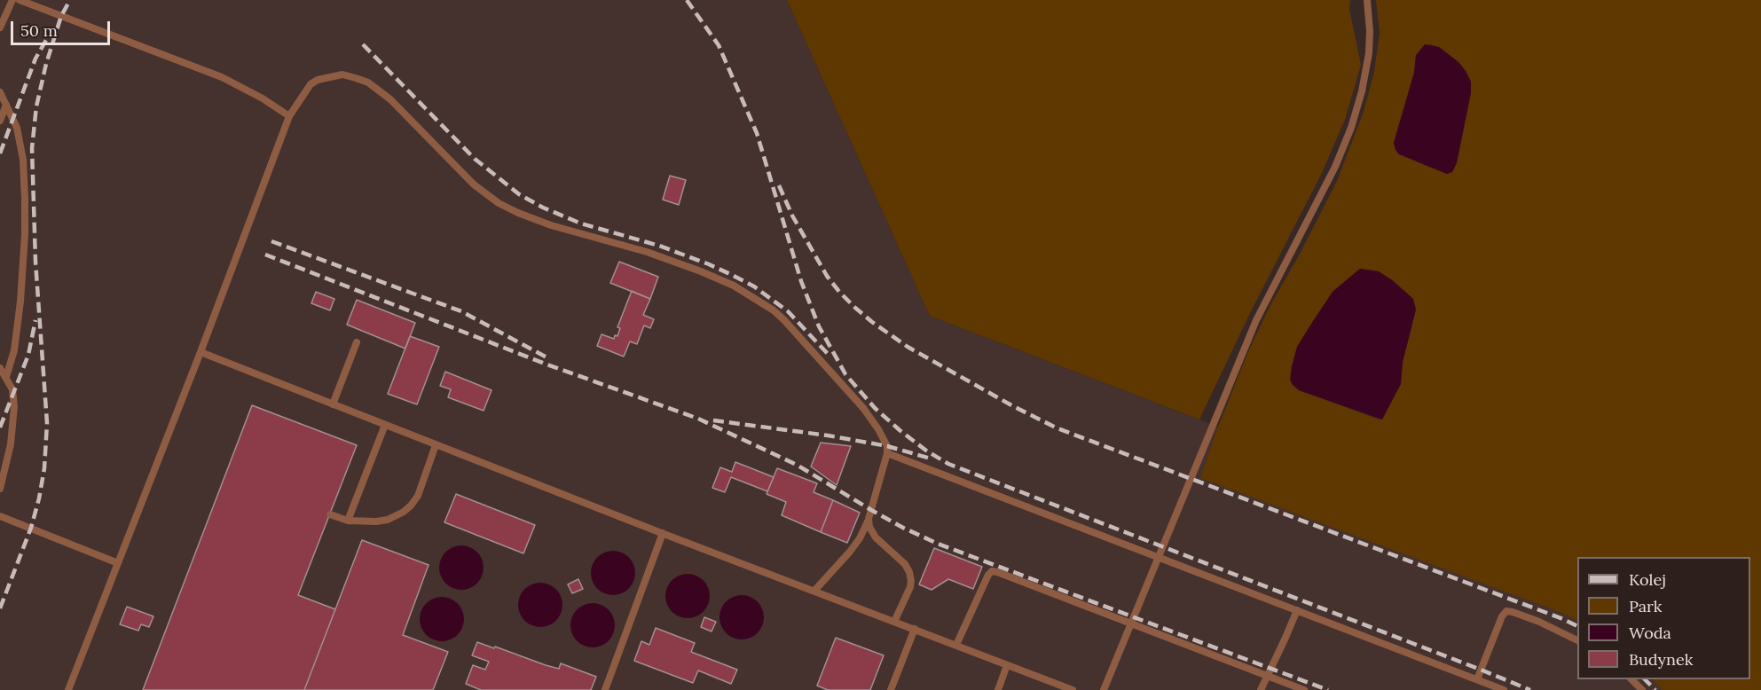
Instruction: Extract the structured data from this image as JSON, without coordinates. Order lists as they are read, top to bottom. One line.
{"legend":["Kolej","Park","Woda","Budynek"],"scale_bar":"50 m"}
